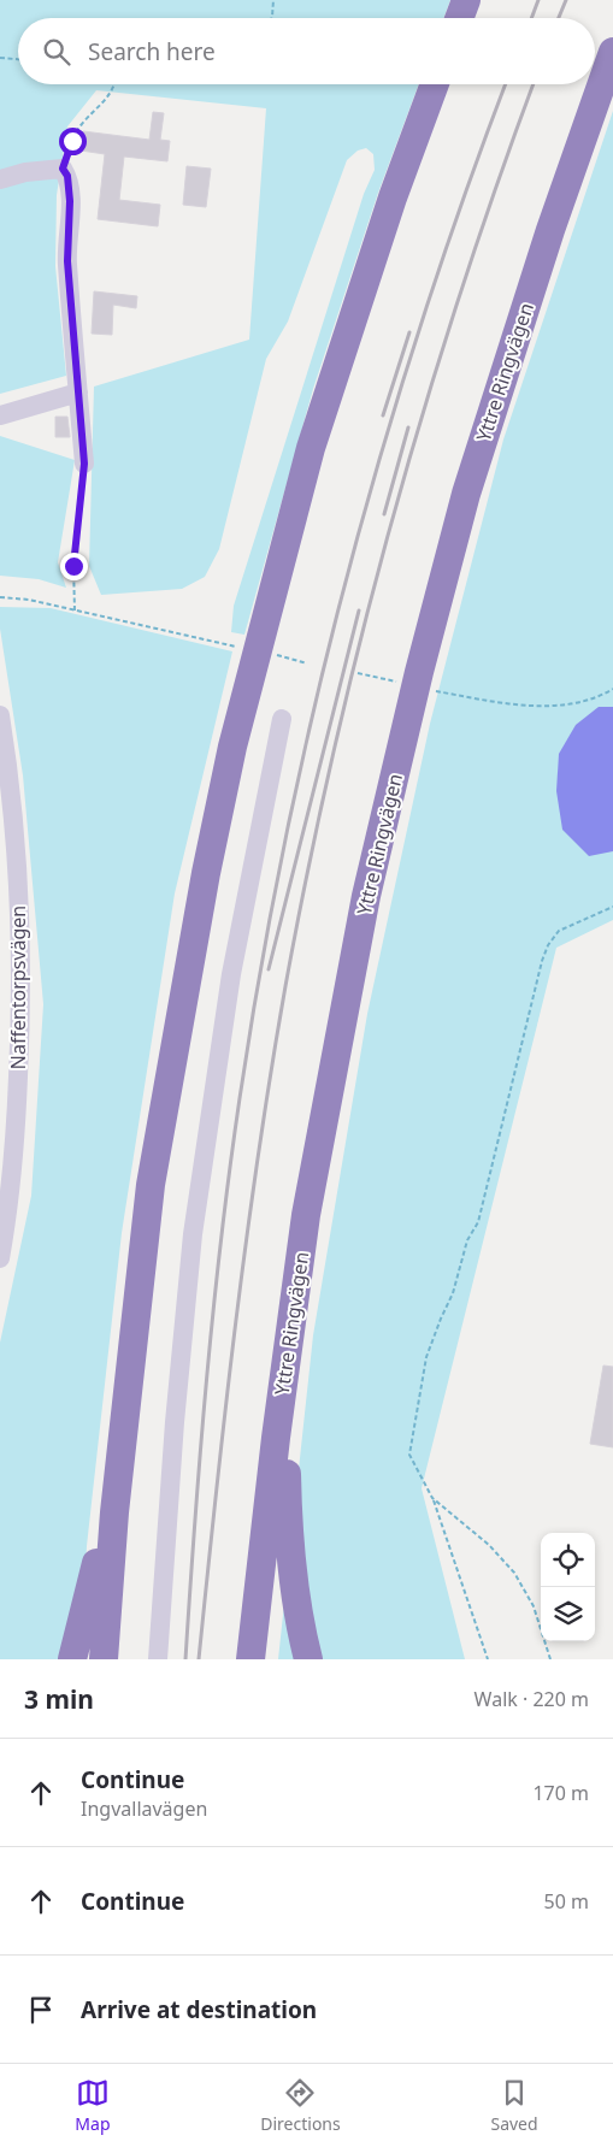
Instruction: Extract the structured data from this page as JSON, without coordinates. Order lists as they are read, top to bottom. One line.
{"streets":{"highway":["Yttre Ringvägen"],"street":["Naffentorpsvägen"]},"page":{"search":"Search here","heading":["3 min","Walk · 220 m"],"list":[["Continue","Ingvallavägen","170 m"],["Continue","50 m"],"Arrive at destination"],"nav":["Map","Directions","Saved"]}}
